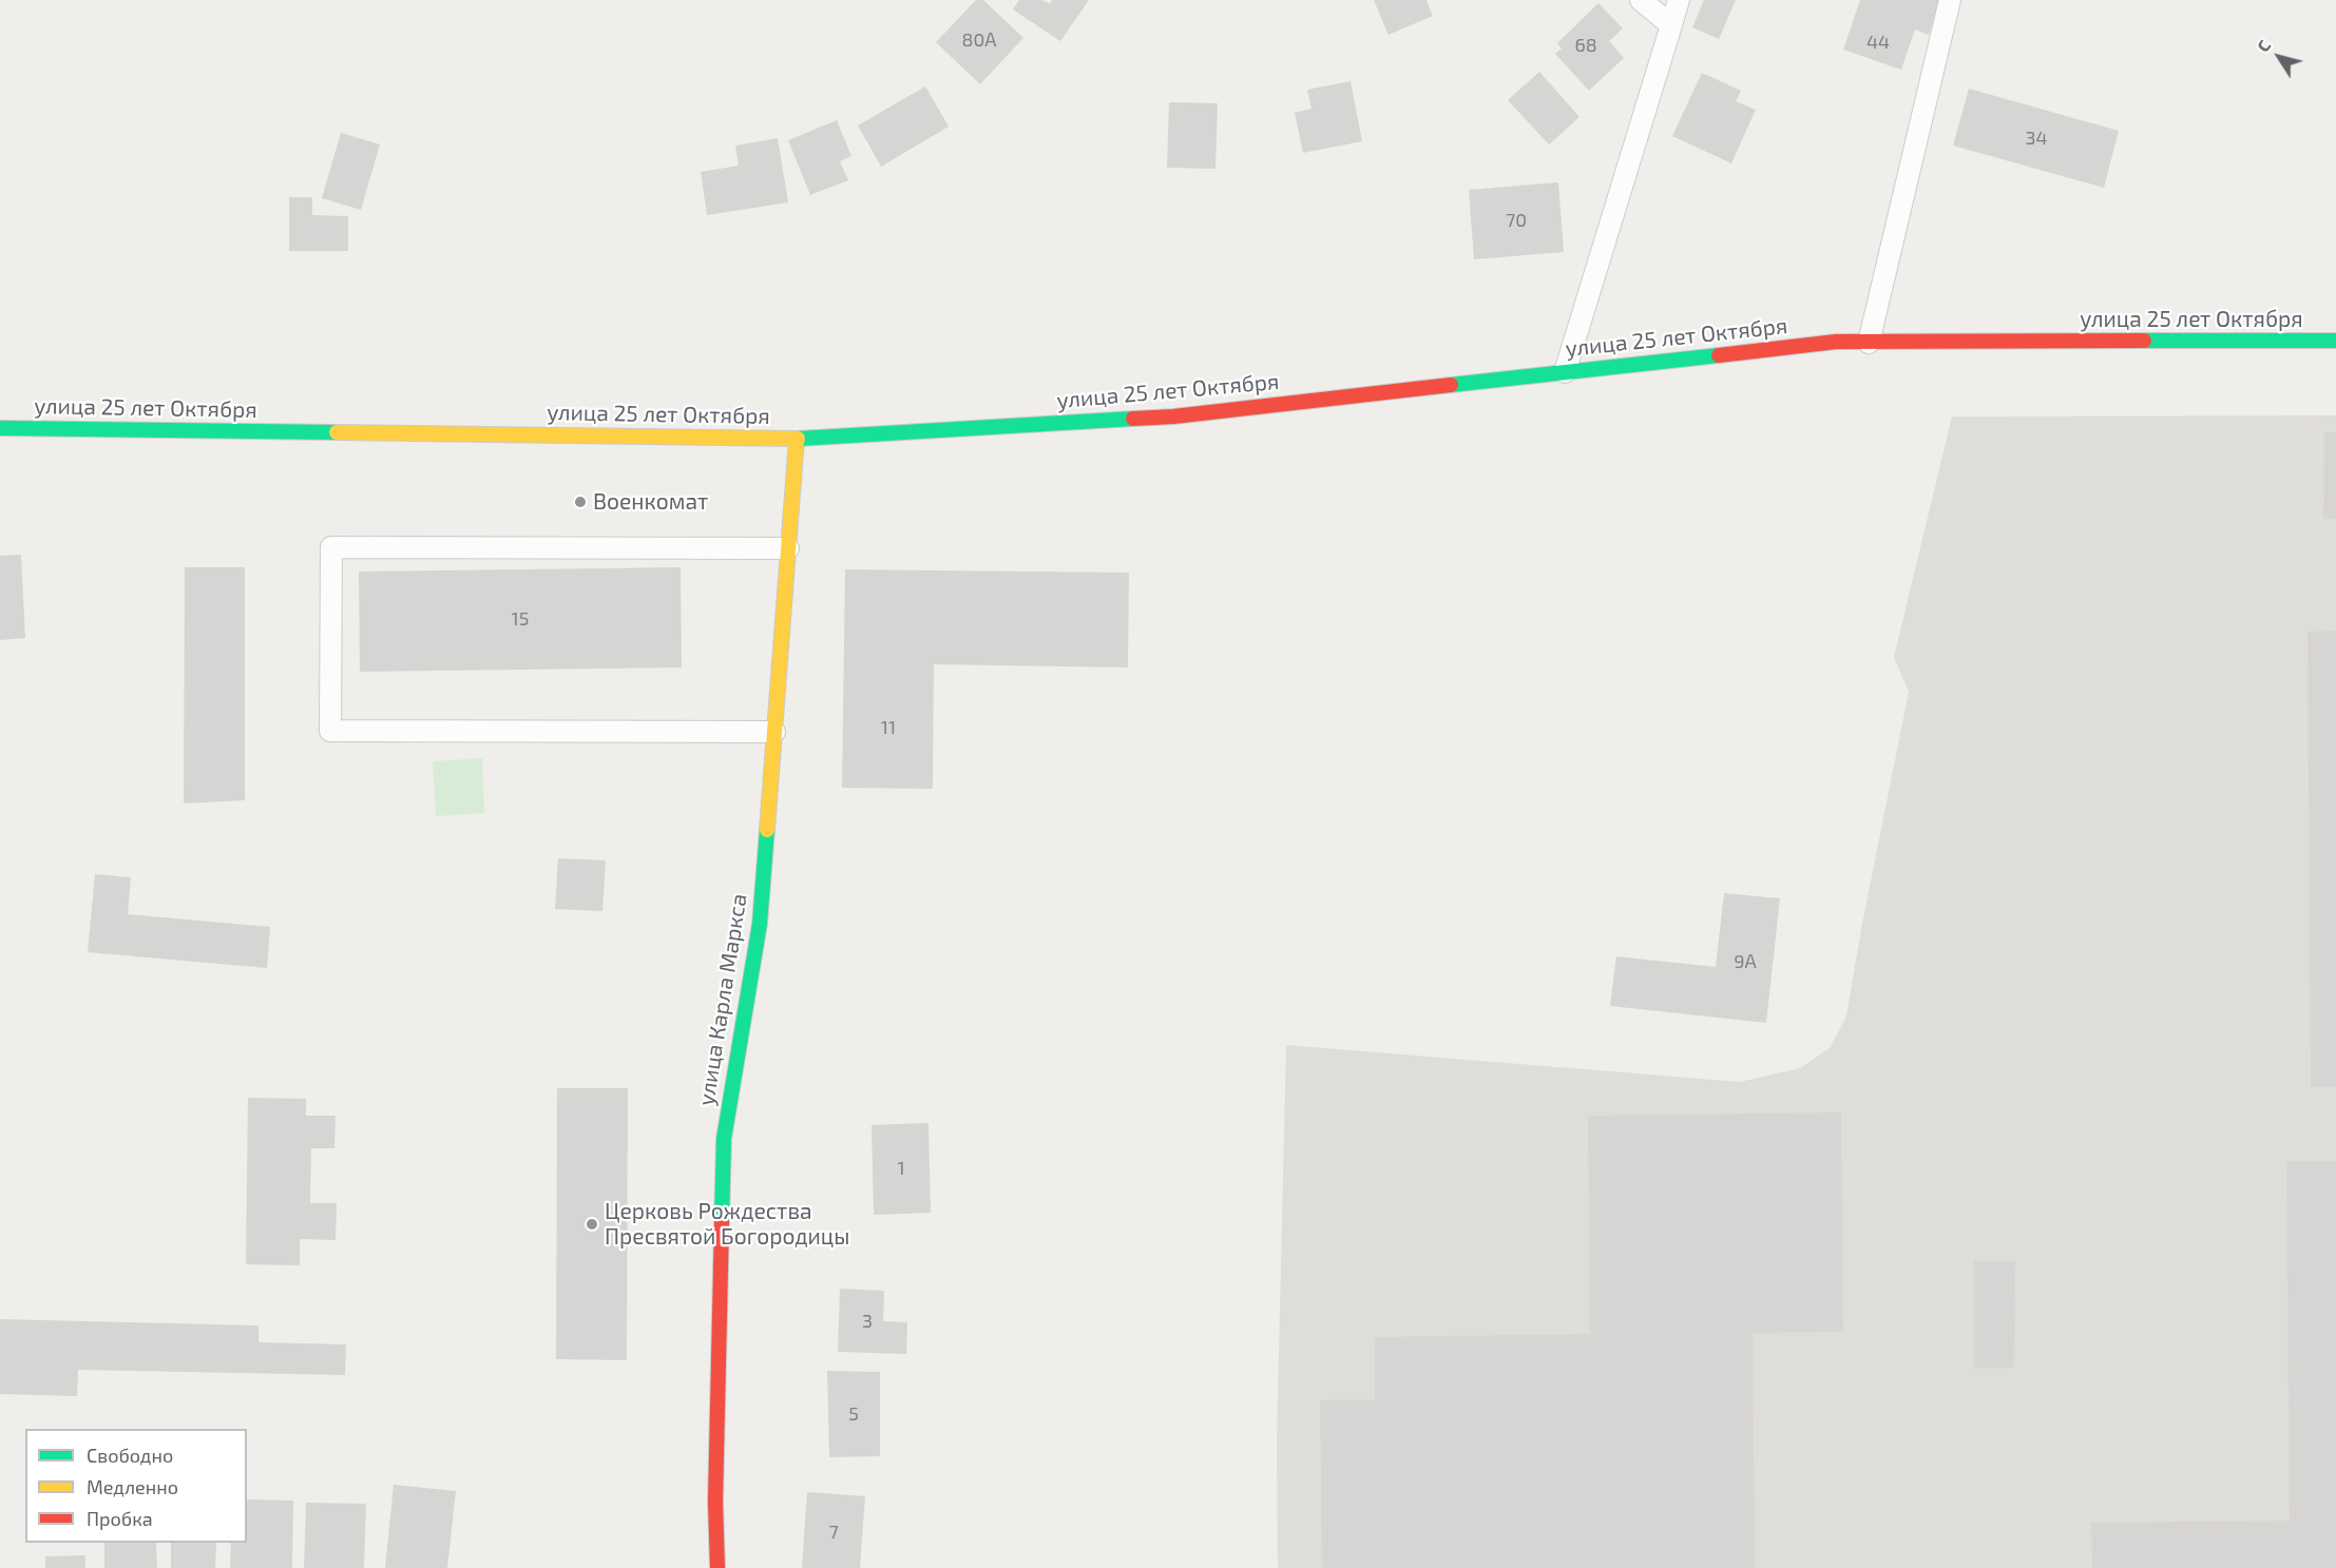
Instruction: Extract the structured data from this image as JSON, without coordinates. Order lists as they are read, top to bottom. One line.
{"streets":{"street":["улица 25 лет Октября","улица Карла Маркса"]},"crossings":[["улица 25 лет Октября","улица Карла Маркса"]],"places":["Военкомат","Церковь Рождества Пресвятой Богородицы"],"house_numbers":["80А","44","68","34","70","15","11","9А","1","3","5","7"],"legend":["Свободно","Медленно","Пробка"],"north":"top left"}
